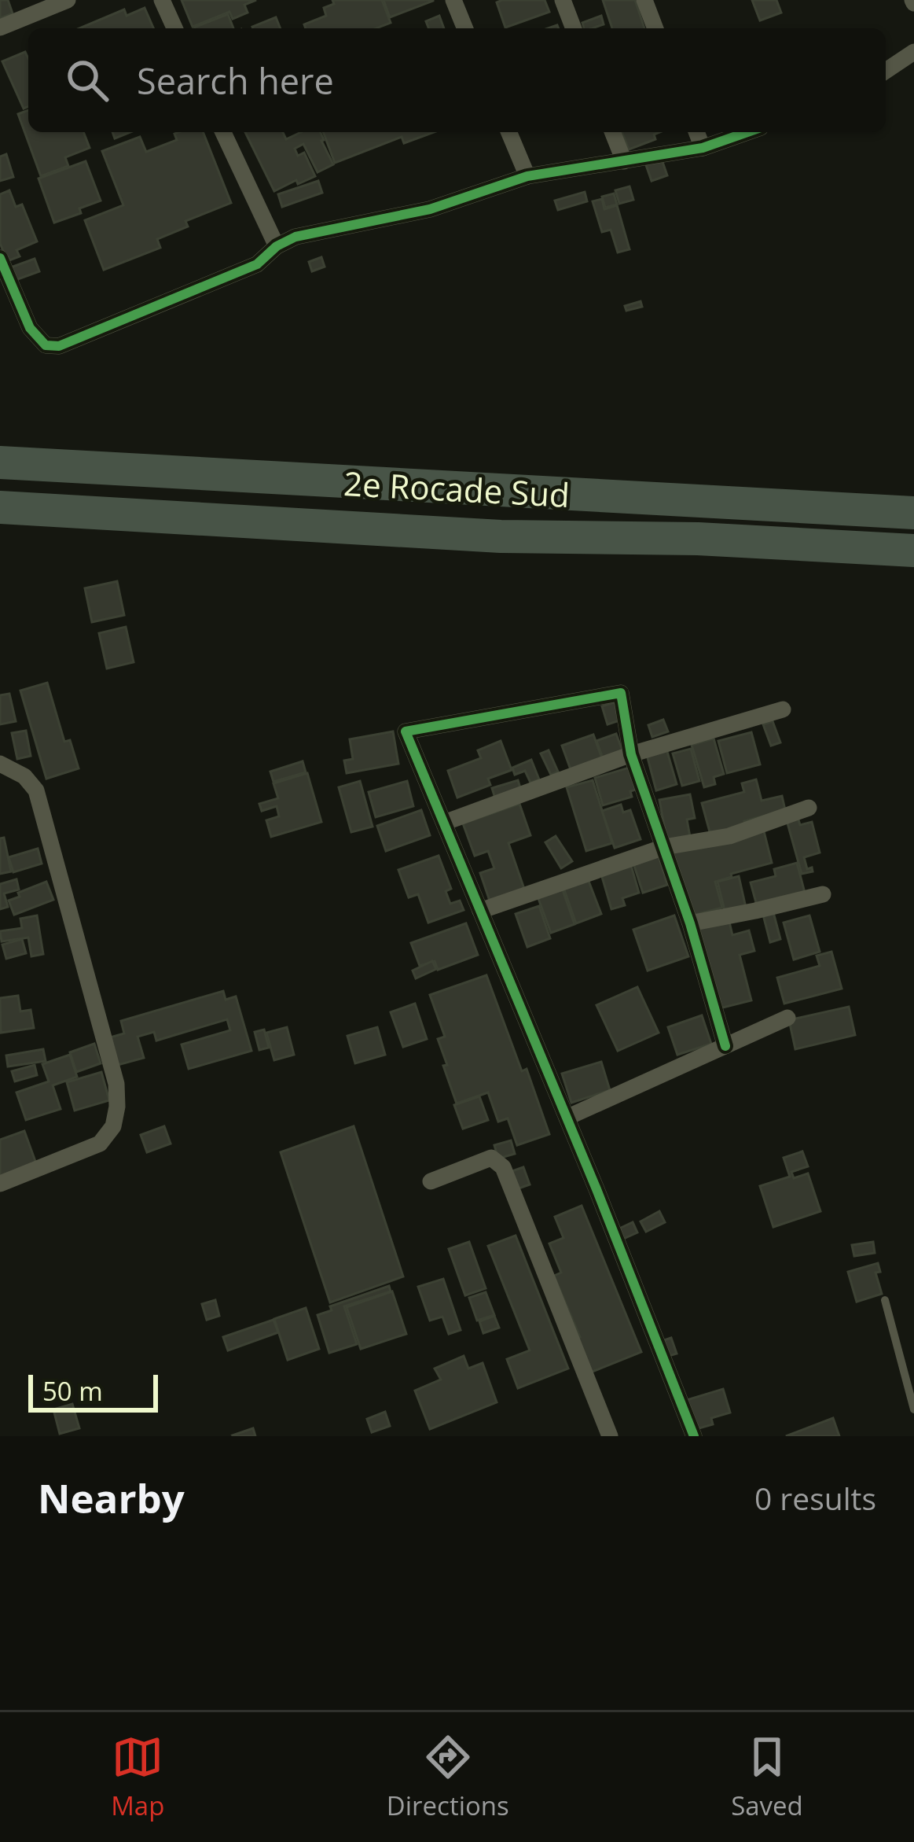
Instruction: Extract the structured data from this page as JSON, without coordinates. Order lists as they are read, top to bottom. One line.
{"streets":{"highway":["2e Rocade Sud"]},"scale_bar":"50 m","page":{"search":"Search here","scale":"50 m","heading":["Nearby","0 results"],"nav":["Map","Directions","Saved"]}}
